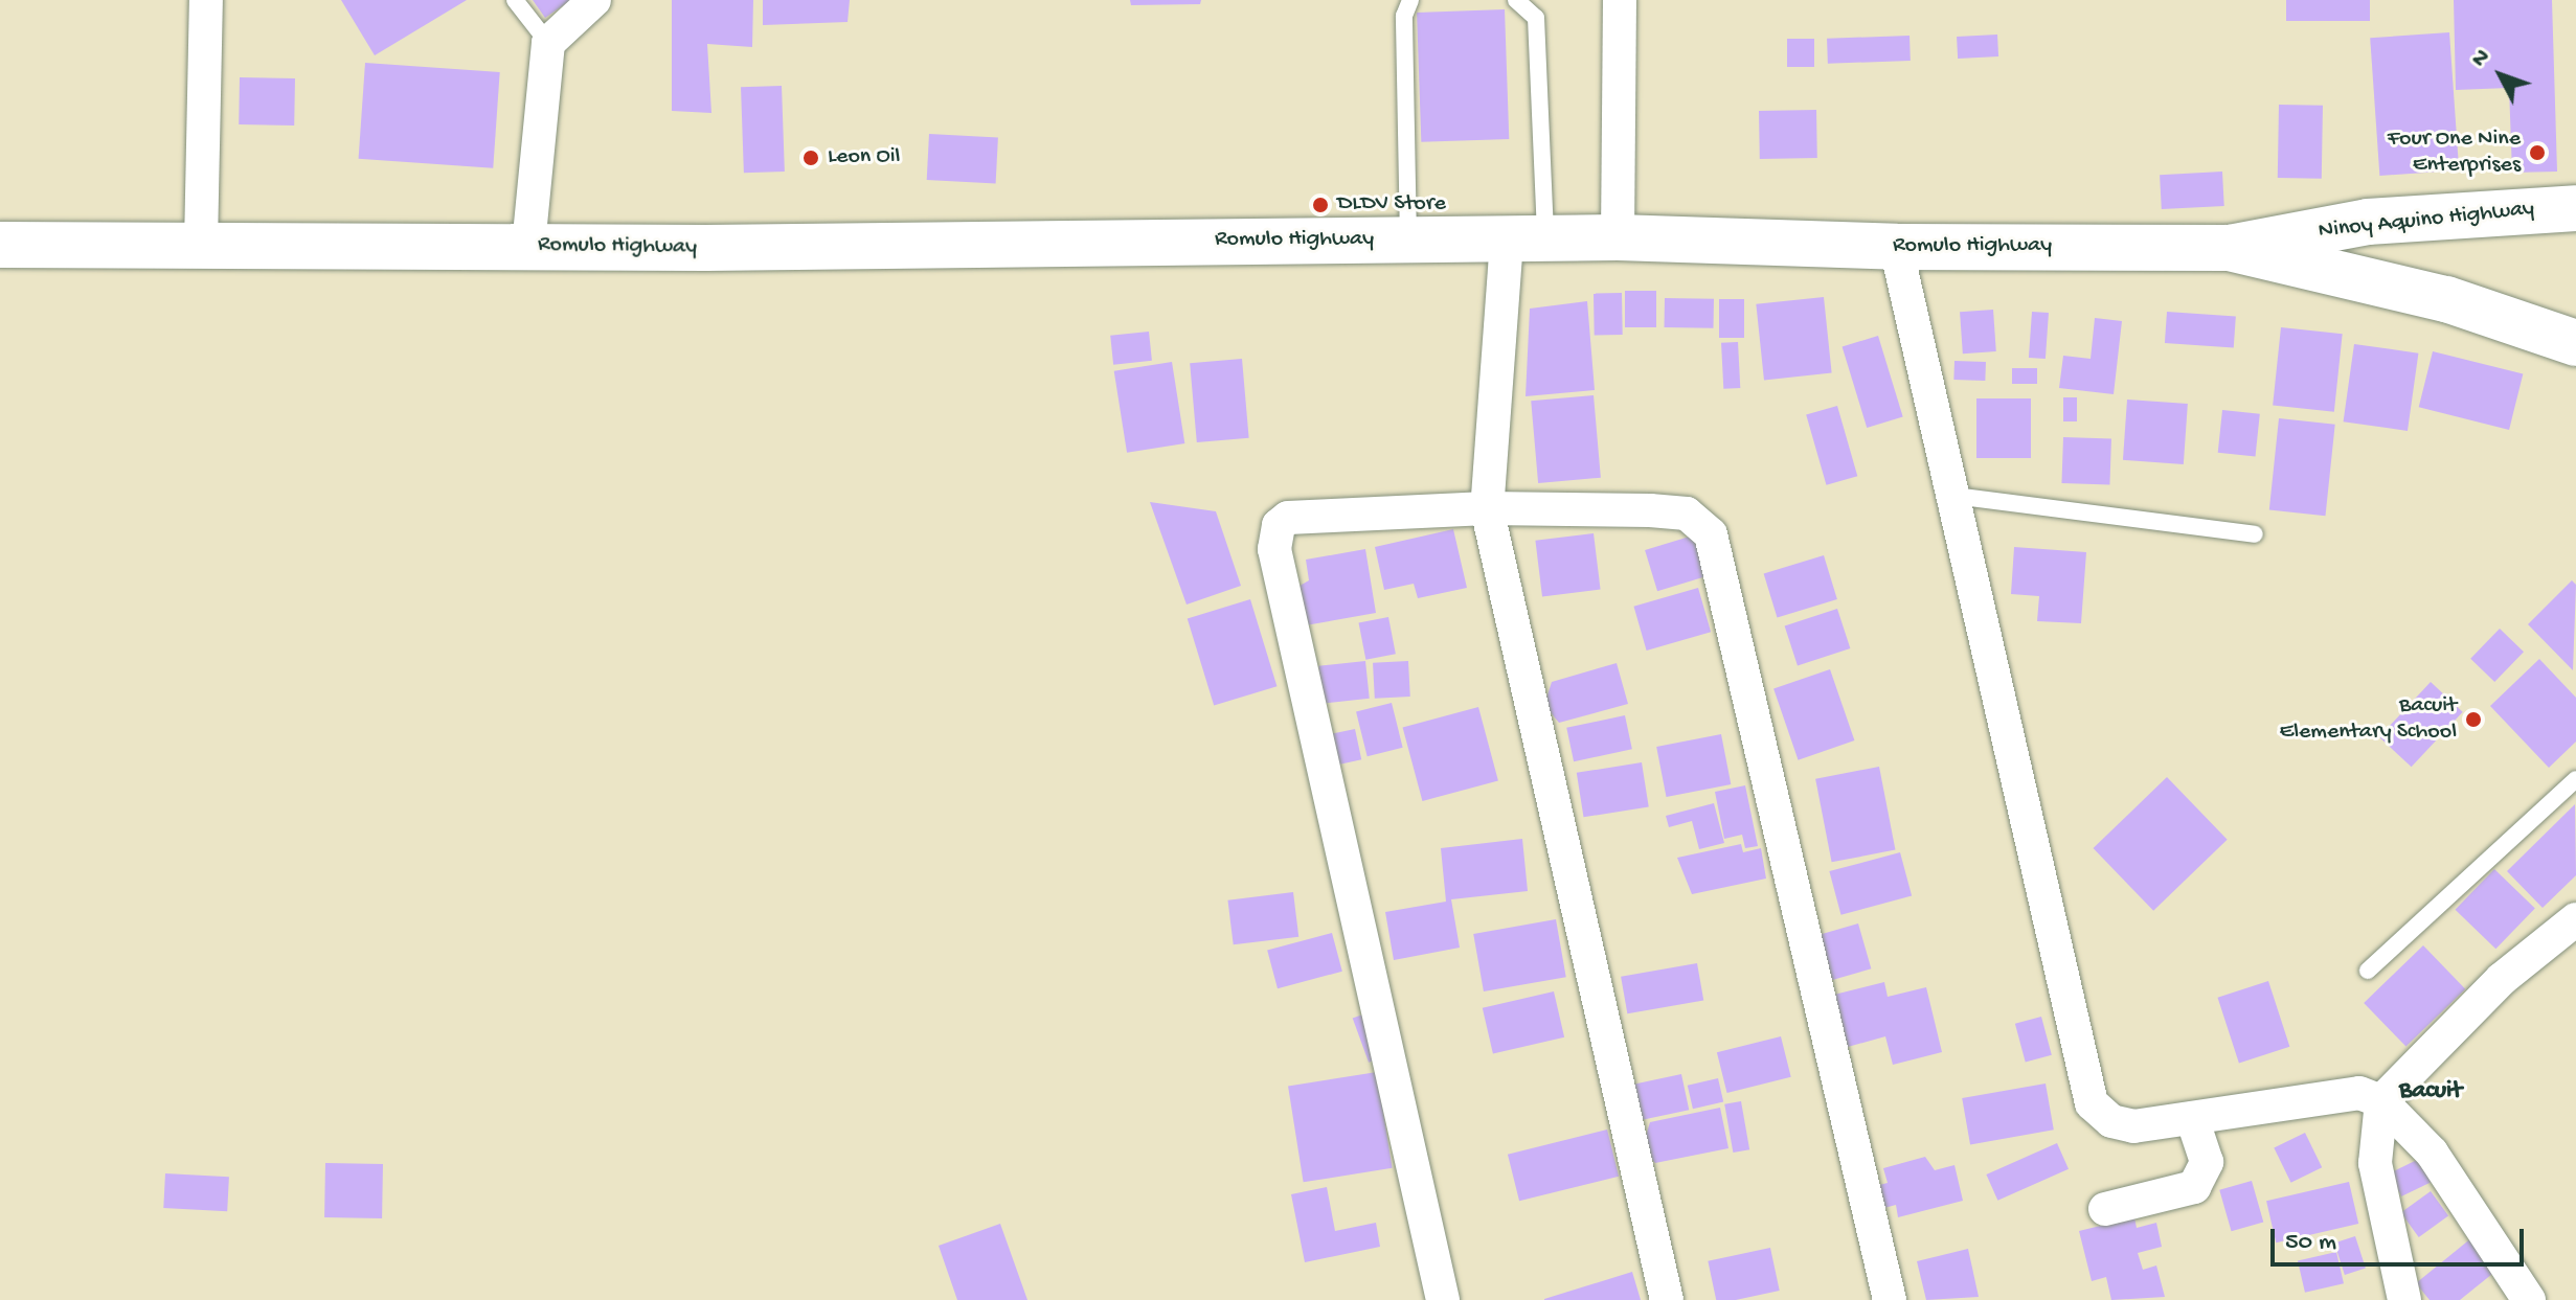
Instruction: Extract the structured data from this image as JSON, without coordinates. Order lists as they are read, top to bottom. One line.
{"streets":{"main road":["Ninoy Aquino Highway","Romulo Highway"]},"crossings":[["Ninoy Aquino Highway","Romulo Highway"]],"districts":["Bacuit"],"places":["Four One Nine Enterprises","Leon Oil","DLDV Store","Bacuit Elementary School"],"scale_bar":"50 m","north":"top left"}
